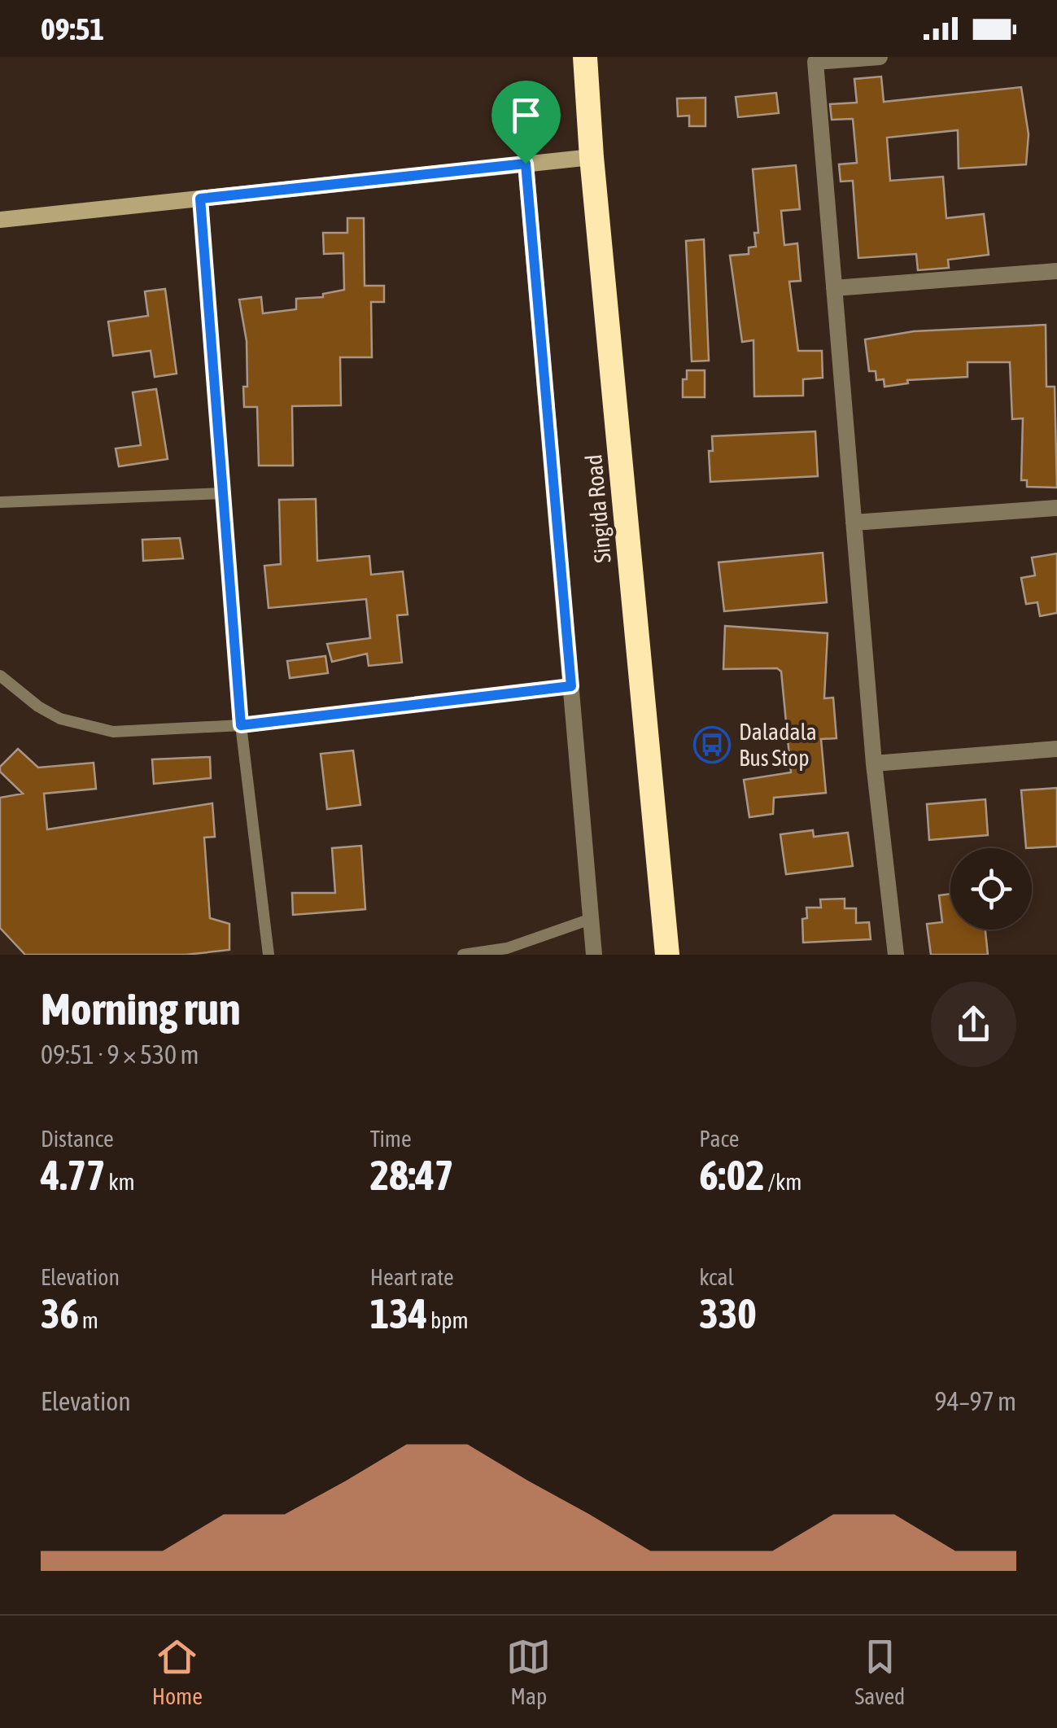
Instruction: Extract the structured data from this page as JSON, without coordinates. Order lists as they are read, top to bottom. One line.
{"streets":{"highway":["Singida Road"]},"places":{"bus stop":["Daladala Bus Stop"]},"page":{"status":"09:51","heading":["Morning run","09:51 · 9 × 530 m"],"stats":[["Distance","4.77 km"],["Time","28:47"],["Pace","6:02 /km"],["Elevation","36 m"],["Heart rate","134 bpm"],["kcal","330"]],"chart":["Elevation","94–97 m"],"tabs":["Home","Map","Saved"]}}
